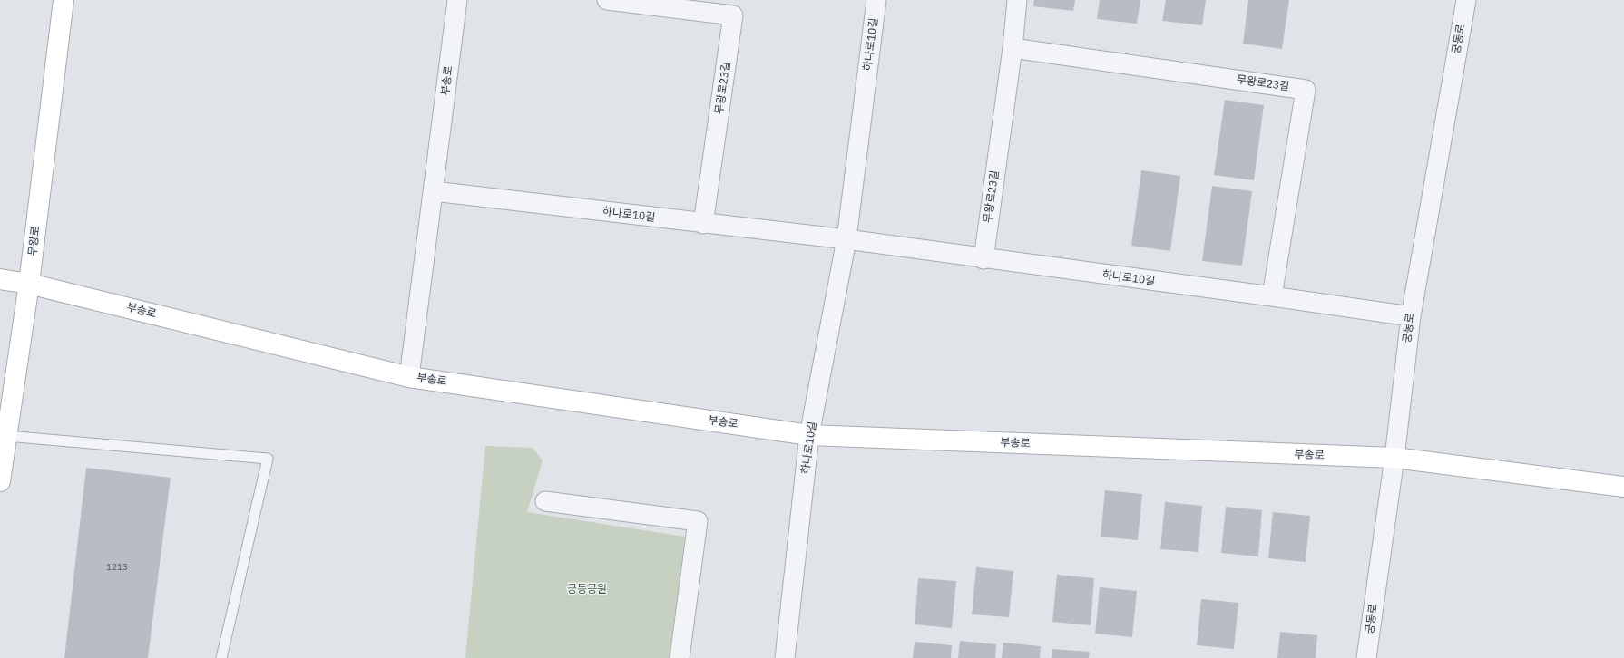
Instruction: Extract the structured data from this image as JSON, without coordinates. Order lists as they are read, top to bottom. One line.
{"streets":{"street":["궁동로","하나로10길","부송로","무왕로23길","무왕로"]},"crossings":[["궁동로","하나로10길"],["궁동로","부송로"],["하나로10길","부송로"],["하나로10길","무왕로23길"],["부송로","무왕로"]],"parks":["궁동공원"],"house_numbers":["1213"]}
